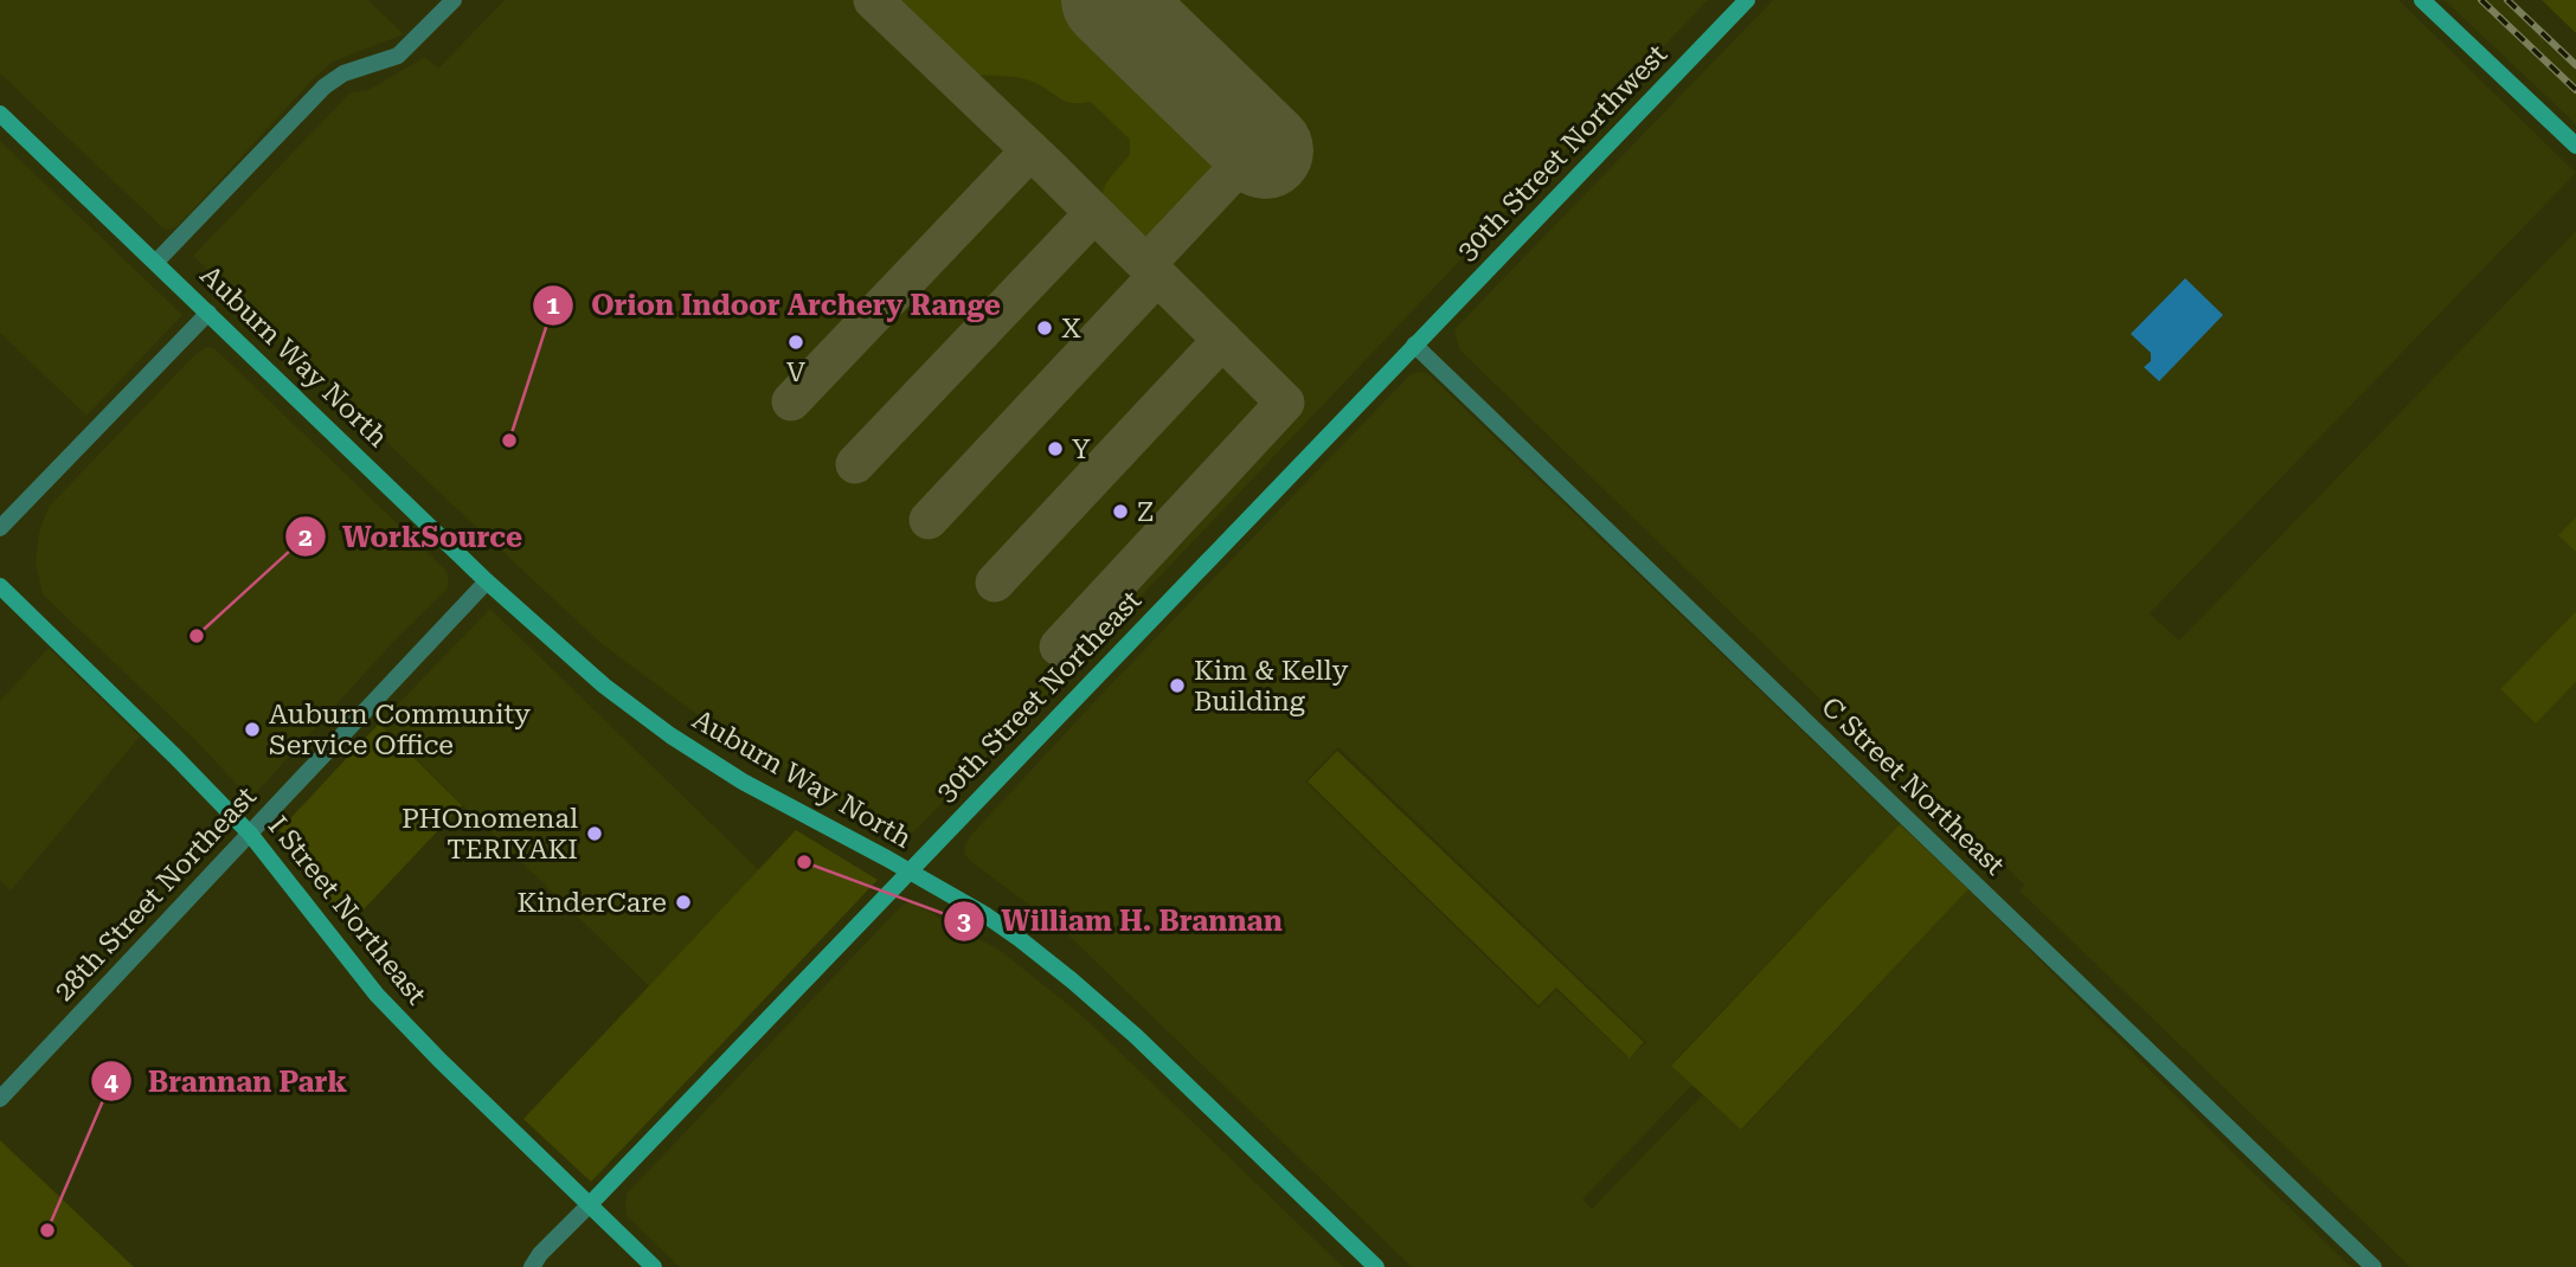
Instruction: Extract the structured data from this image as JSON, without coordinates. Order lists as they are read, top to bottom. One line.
{"streets":{"street":["30th Street Northwest","Auburn Way North","30th Street Northeast","C Street Northeast","28th Street Northeast","I Street Northeast"]},"crossings":[["30th Street Northwest","30th Street Northeast"],["30th Street Northwest","C Street Northeast"],["Auburn Way North","30th Street Northeast"],["Auburn Way North","28th Street Northeast"],["30th Street Northeast","C Street Northeast"],["30th Street Northeast","I Street Northeast"],["28th Street Northeast","I Street Northeast"]],"places":["X","V","Orion Indoor Archery Range","Y","Z","WorkSource","Kim & Kelly Building","Auburn Community Service Office","PHOnomenal TERIYAKI","William H. Brannan","KinderCare","Brannan Park"]}
